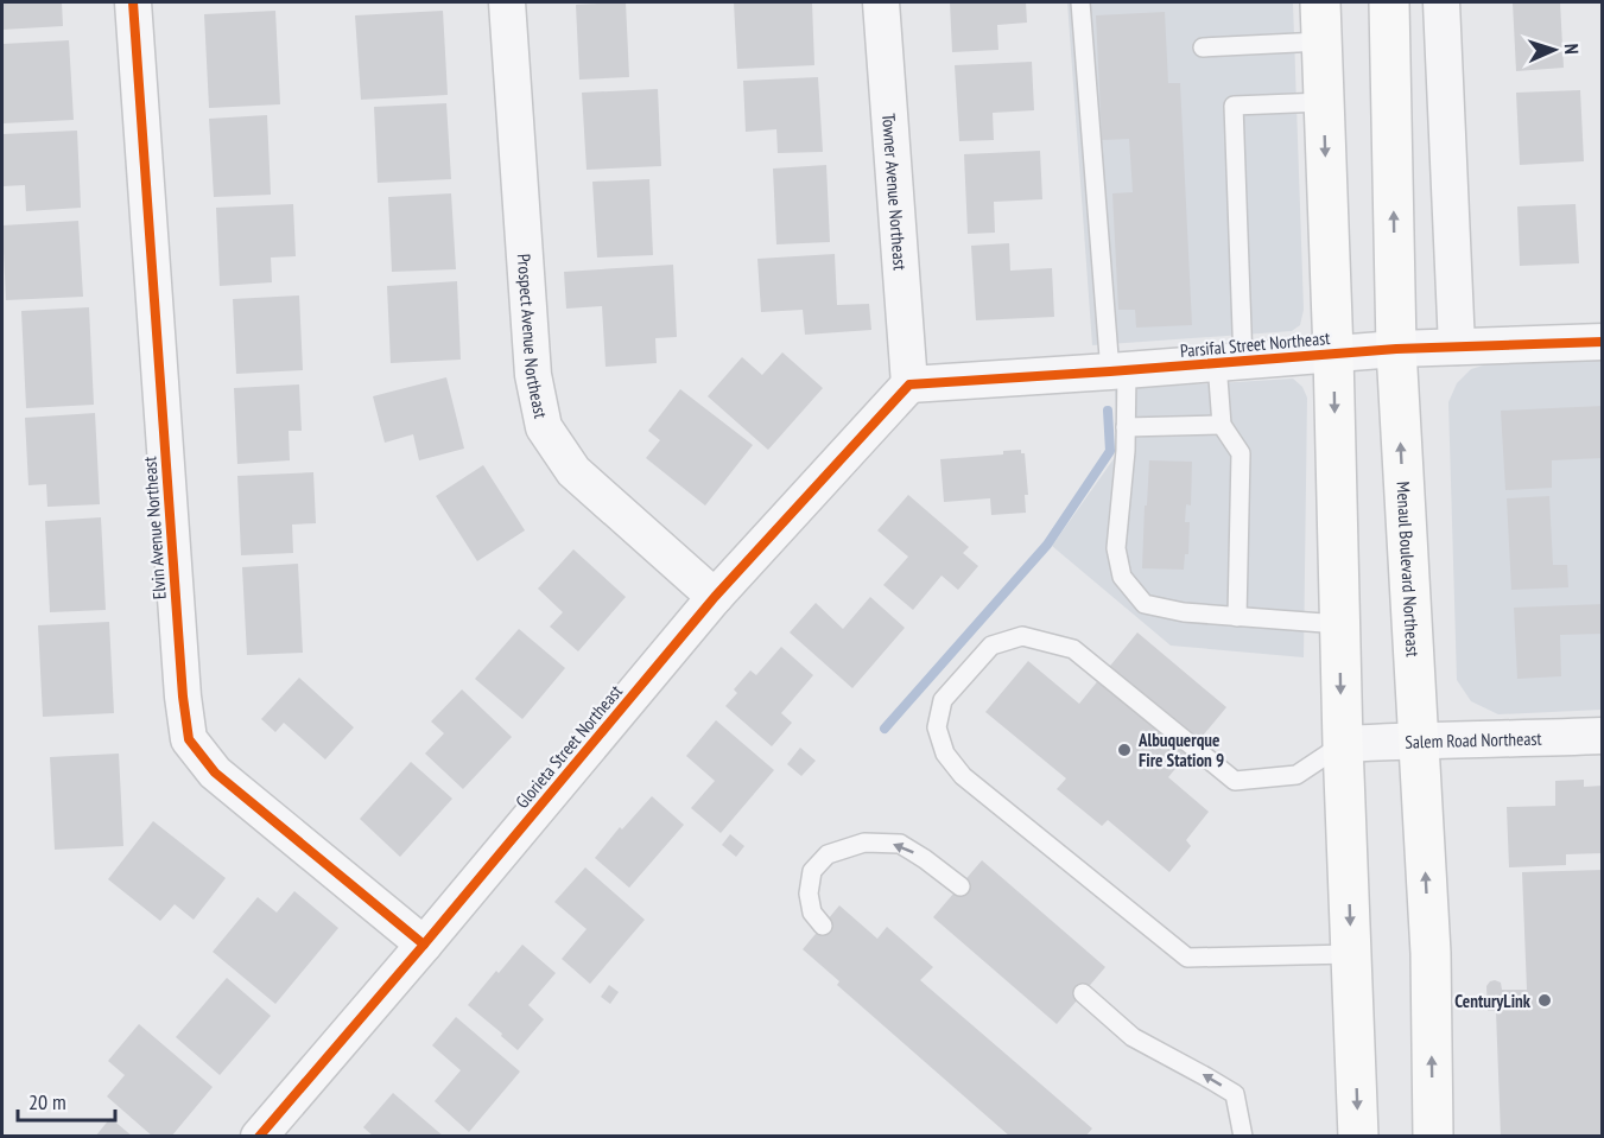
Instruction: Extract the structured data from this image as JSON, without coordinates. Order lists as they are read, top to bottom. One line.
{"streets":{"main road":["Menaul Boulevard Northeast"],"street":["Towner Avenue Northeast","Prospect Avenue Northeast","Parsifal Street Northeast","Elvin Avenue Northeast","Salem Road Northeast","Glorieta Street Northeast"]},"crossings":[["Towner Avenue Northeast","Parsifal Street Northeast"],["Towner Avenue Northeast","Glorieta Street Northeast"],["Prospect Avenue Northeast","Glorieta Street Northeast"],["Parsifal Street Northeast","Menaul Boulevard Northeast"],["Parsifal Street Northeast","Glorieta Street Northeast"],["Elvin Avenue Northeast","Glorieta Street Northeast"],["Menaul Boulevard Northeast","Salem Road Northeast"]],"places":["Albuquerque Fire Station 9","CenturyLink"],"scale_bar":"20 m","north":"right"}
